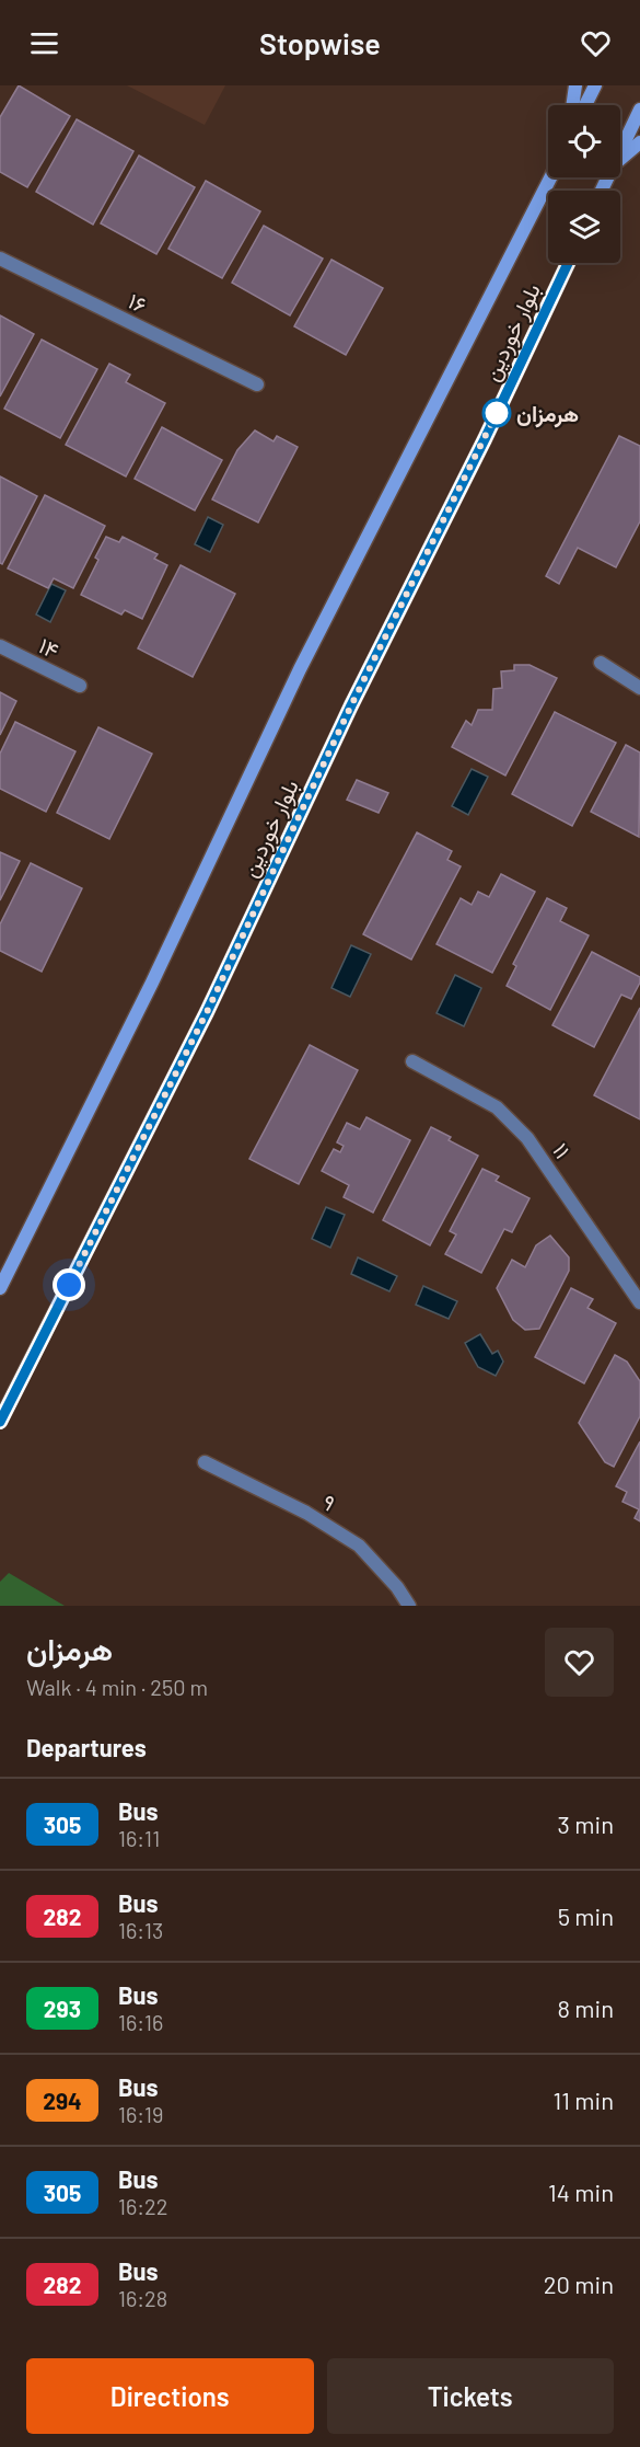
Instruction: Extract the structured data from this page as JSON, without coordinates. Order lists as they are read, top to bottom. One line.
{"streets":{"main road":["بلوار خوردین"],"street":["۱۶","۱۴","۱۱","۹"]},"places":["هرمزان"],"lines":["bus line 305"],"page":{"header":"Stopwise","heading":[["هرمزان","Walk · 4 min · 250 m"],"Departures"],"list":[{"mark":"305","name":"Bus","note":"16:11","value":"3 min"},{"mark":"282","name":"Bus","note":"16:13","value":"5 min"},{"mark":"293","name":"Bus","note":"16:16","value":"8 min"},{"mark":"294","name":"Bus","note":"16:19","value":"11 min"},{"mark":"305","name":"Bus","note":"16:22","value":"14 min"},{"mark":"282","name":"Bus","note":"16:28","value":"20 min"}],"buttons":["Directions","Tickets"]}}
